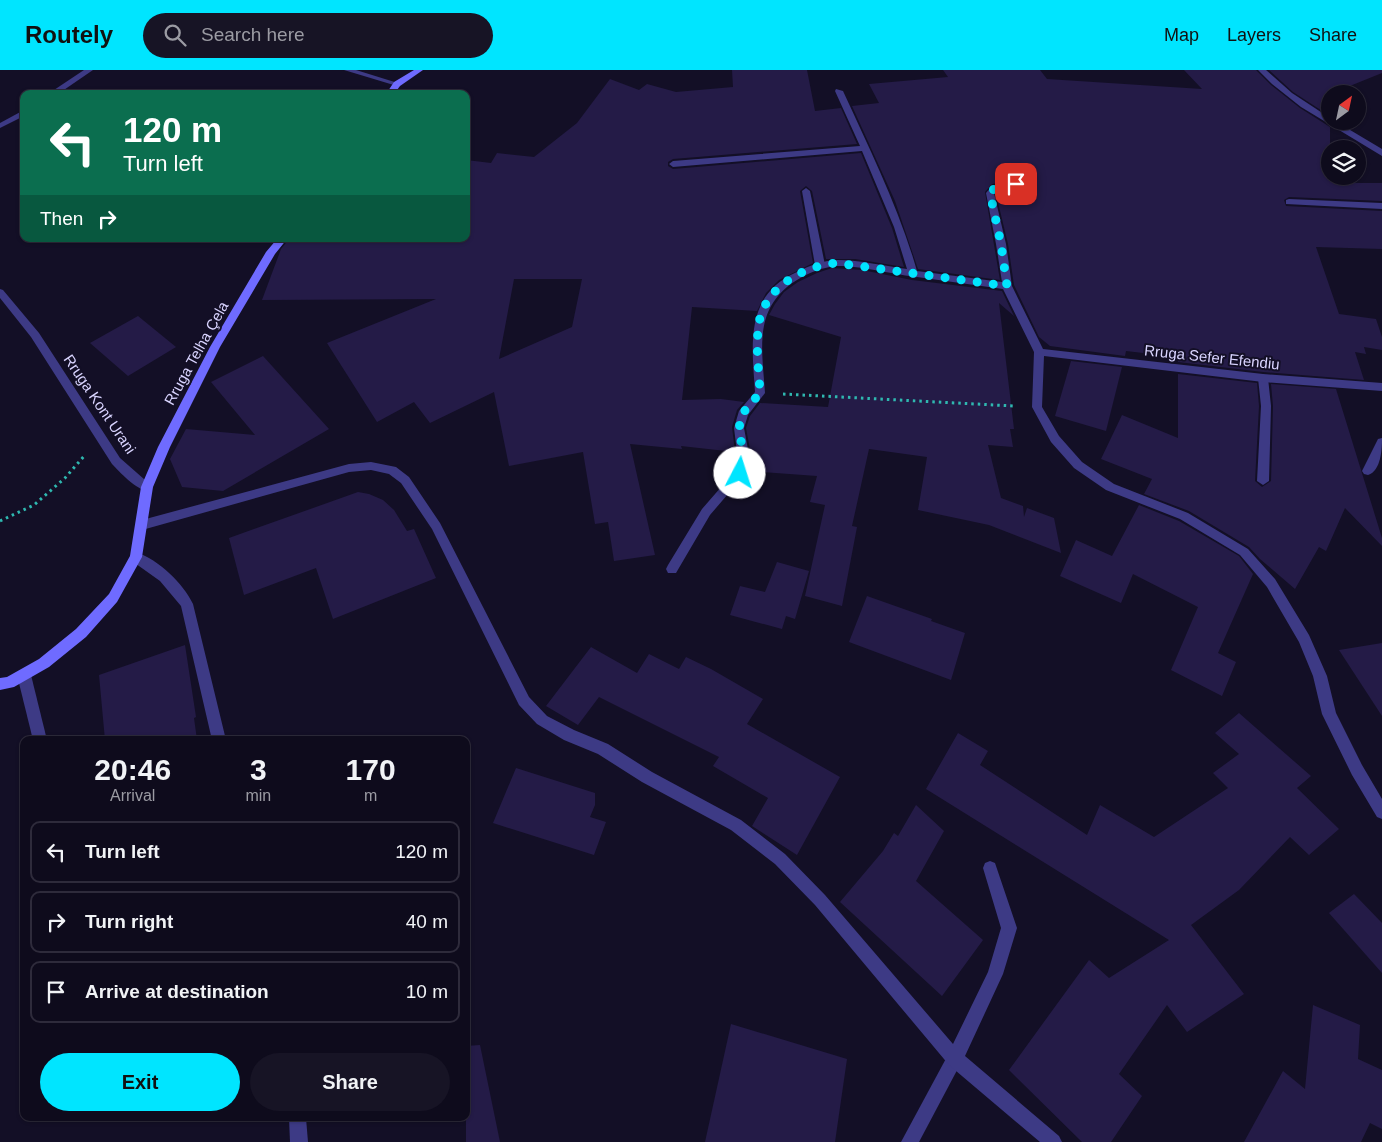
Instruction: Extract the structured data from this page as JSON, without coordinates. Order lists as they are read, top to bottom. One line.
{"streets":{"street":["Rruga Telha Çela","Rruga Sefer Efendiu","Rruga Kont Urani"]},"crossings":[["Rruga Telha Çela","Rruga Kont Urani"]],"north":"top right","page":{"header":"Routely","search":"Search here","nav":["Map","Layers","Share"],"turn":["120 m","Turn left"],"then":"Then","eta":["20:46","Arrival","3","min","170","m"],"list":[{"name":"Turn left","value":"120 m"},{"name":"Turn right","value":"40 m"},{"name":"Arrive at destination","value":"10 m"}],"buttons":["Exit","Share"]}}
